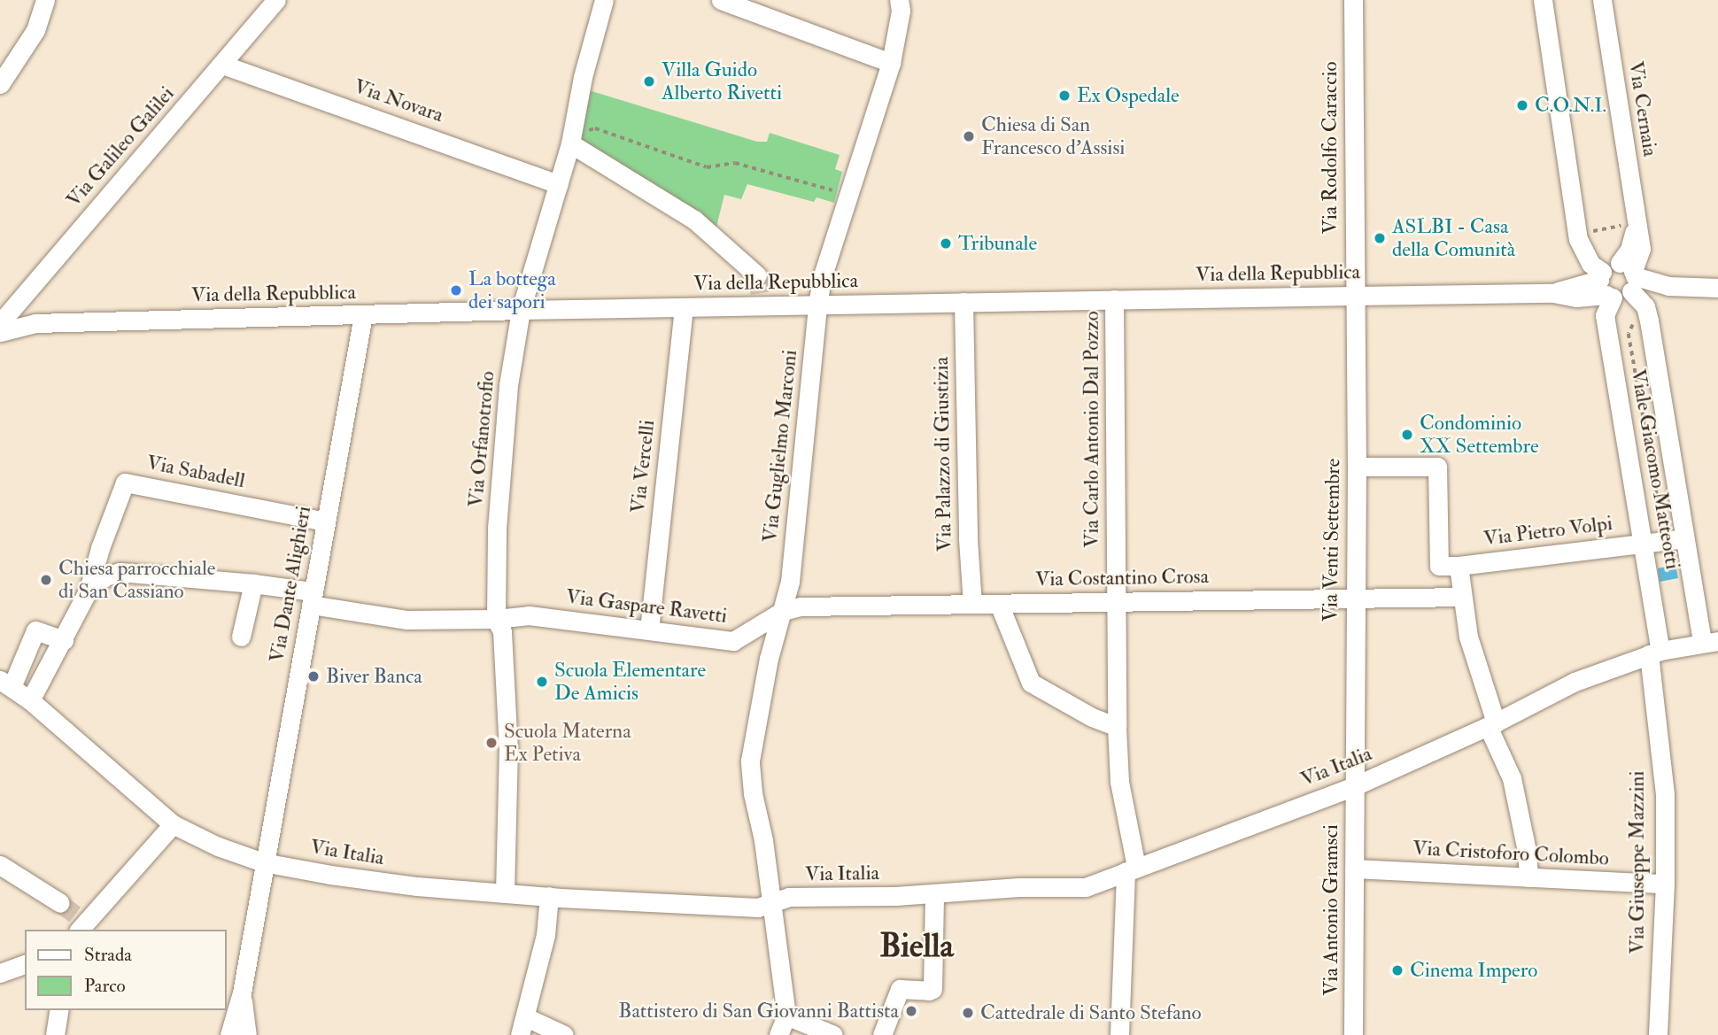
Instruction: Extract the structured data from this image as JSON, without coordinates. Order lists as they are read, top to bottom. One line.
{"streets":{"street":["Via Novara","Via Cernaia","Via Galileo Galilei","Via Rodolfo Caraccio","Via della Repubblica","Via Carlo Antonio Dal Pozzo","Via Orfanotrofio","Via Guglielmo Marconi","Via Palazzo di Giustizia","Via Vercelli","Viale Giacomo Matteotti","Via Sabadell","Via Pietro Volpi","Via Venti Settembre","Via Costantino Crosa","Via Dante Alighieri","Via Gaspare Ravetti","Via Italia","Via Cristoforo Colombo","Via Giuseppe Mazzini","Via Antonio Gramsci"]},"crossings":[["Via Novara","Via Galileo Galilei"],["Via Novara","Via Orfanotrofio"],["Via Cernaia","Via della Repubblica"],["Via Cernaia","Viale Giacomo Matteotti"],["Via Rodolfo Caraccio","Via della Repubblica"],["Via Rodolfo Caraccio","Via Venti Settembre"],["Via della Repubblica","Via Carlo Antonio Dal Pozzo"],["Via della Repubblica","Via Orfanotrofio"],["Via della Repubblica","Via Guglielmo Marconi"],["Via della Repubblica","Via Palazzo di Giustizia"],["Via della Repubblica","Via Vercelli"],["Via della Repubblica","Viale Giacomo Matteotti"],["Via della Repubblica","Via Venti Settembre"],["Via della Repubblica","Via Dante Alighieri"],["Via Carlo Antonio Dal Pozzo","Via Costantino Crosa"],["Via Carlo Antonio Dal Pozzo","Via Italia"],["Via Orfanotrofio","Via Gaspare Ravetti"],["Via Orfanotrofio","Via Italia"],["Via Guglielmo Marconi","Via Costantino Crosa"],["Via Guglielmo Marconi","Via Gaspare Ravetti"],["Via Guglielmo Marconi","Via Italia"],["Via Palazzo di Giustizia","Via Costantino Crosa"],["Via Vercelli","Via Gaspare Ravetti"],["Viale Giacomo Matteotti","Via Pietro Volpi"],["Viale Giacomo Matteotti","Via Italia"],["Viale Giacomo Matteotti","Via Giuseppe Mazzini"],["Via Sabadell","Via Dante Alighieri"],["Via Sabadell","Via Gaspare Ravetti"],["Via Venti Settembre","Via Costantino Crosa"],["Via Venti Settembre","Via Italia"],["Via Venti Settembre","Via Antonio Gramsci"],["Via Costantino Crosa","Via Gaspare Ravetti"],["Via Dante Alighieri","Via Gaspare Ravetti"],["Via Dante Alighieri","Via Italia"],["Via Italia","Via Giuseppe Mazzini"],["Via Italia","Via Antonio Gramsci"],["Via Cristoforo Colombo","Via Giuseppe Mazzini"],["Via Cristoforo Colombo","Via Antonio Gramsci"]],"districts":["Biella"],"places":["Villa Guido Alberto Rivetti","Ex Ospedale","C.O.N.I.","Chiesa di San Francesco d’Assisi","ASLBI - Casa della Comunità","Tribunale","La bottega dei sapori","Condominio XX Settembre","Chiesa parrocchiale di San Cassiano","Biver Banca","Scuola Elementare De Amicis","Scuola Materna Ex Petiva","Cinema Impero","Battistero di San Giovanni Battista","Cattedrale di Santo Stefano"],"legend":["Strada","Parco"]}
